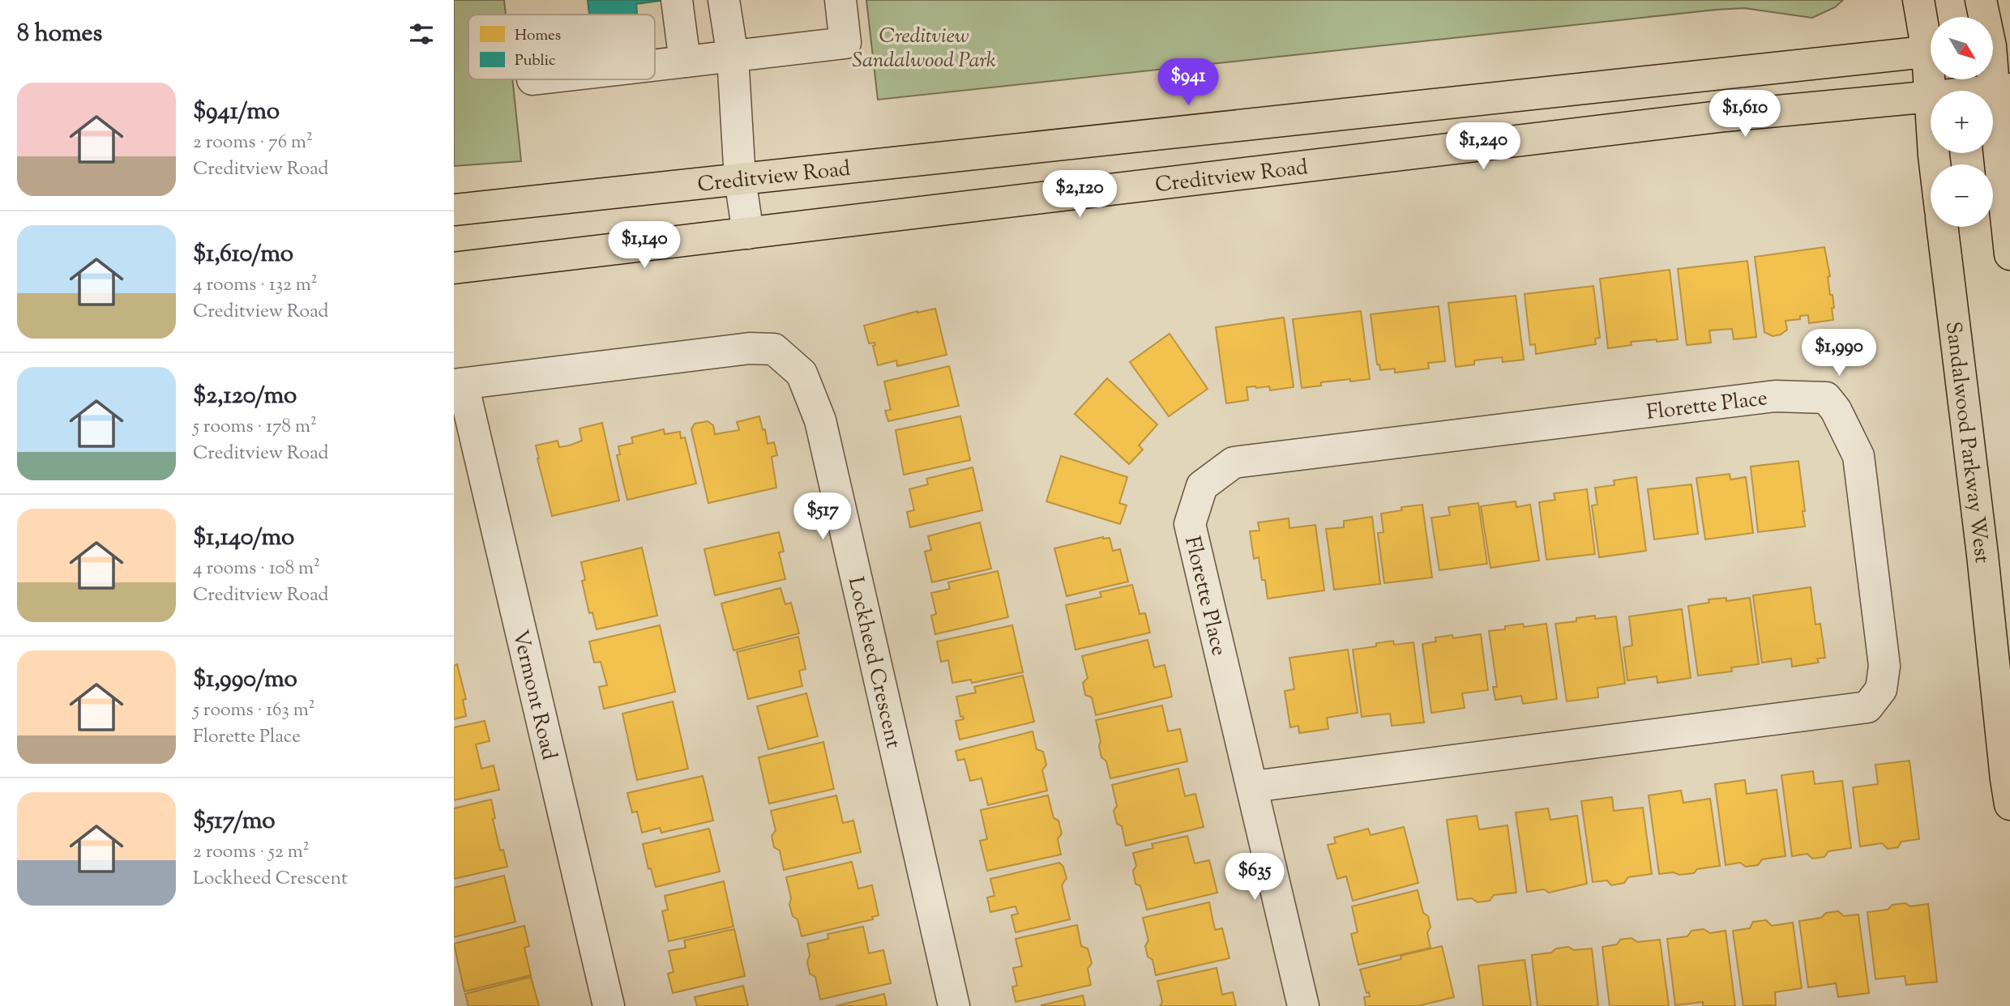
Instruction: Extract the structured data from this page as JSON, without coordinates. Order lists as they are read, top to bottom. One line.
{"streets":{"main road":["Creditview Road","Sandalwood Parkway West"],"street":["Florette Place","Lockheed Crescent","Vermont Road"]},"crossings":[["Lockheed Crescent","Vermont Road"]],"parks":["Creditview Sandalwood Park"],"legend":["Homes","Public"],"north":"bottom right","page":{"heading":"8 homes","map_buttons":["+","−"],"price":["$941","$1,610","$1,240","$2,120","$1,140","$1,990","$517","$635"],"list":[{"name":"$941/mo","note":"2 rooms · 76 m² · Creditview Road"},{"name":"$1,610/mo","note":"4 rooms · 132 m² · Creditview Road"},{"name":"$2,120/mo","note":"5 rooms · 178 m² · Creditview Road"},{"name":"$1,140/mo","note":"4 rooms · 108 m² · Creditview Road"},{"name":"$1,990/mo","note":"5 rooms · 163 m² · Florette Place"},{"name":"$517/mo","note":"2 rooms · 52 m² · Lockheed Crescent"}]}}
